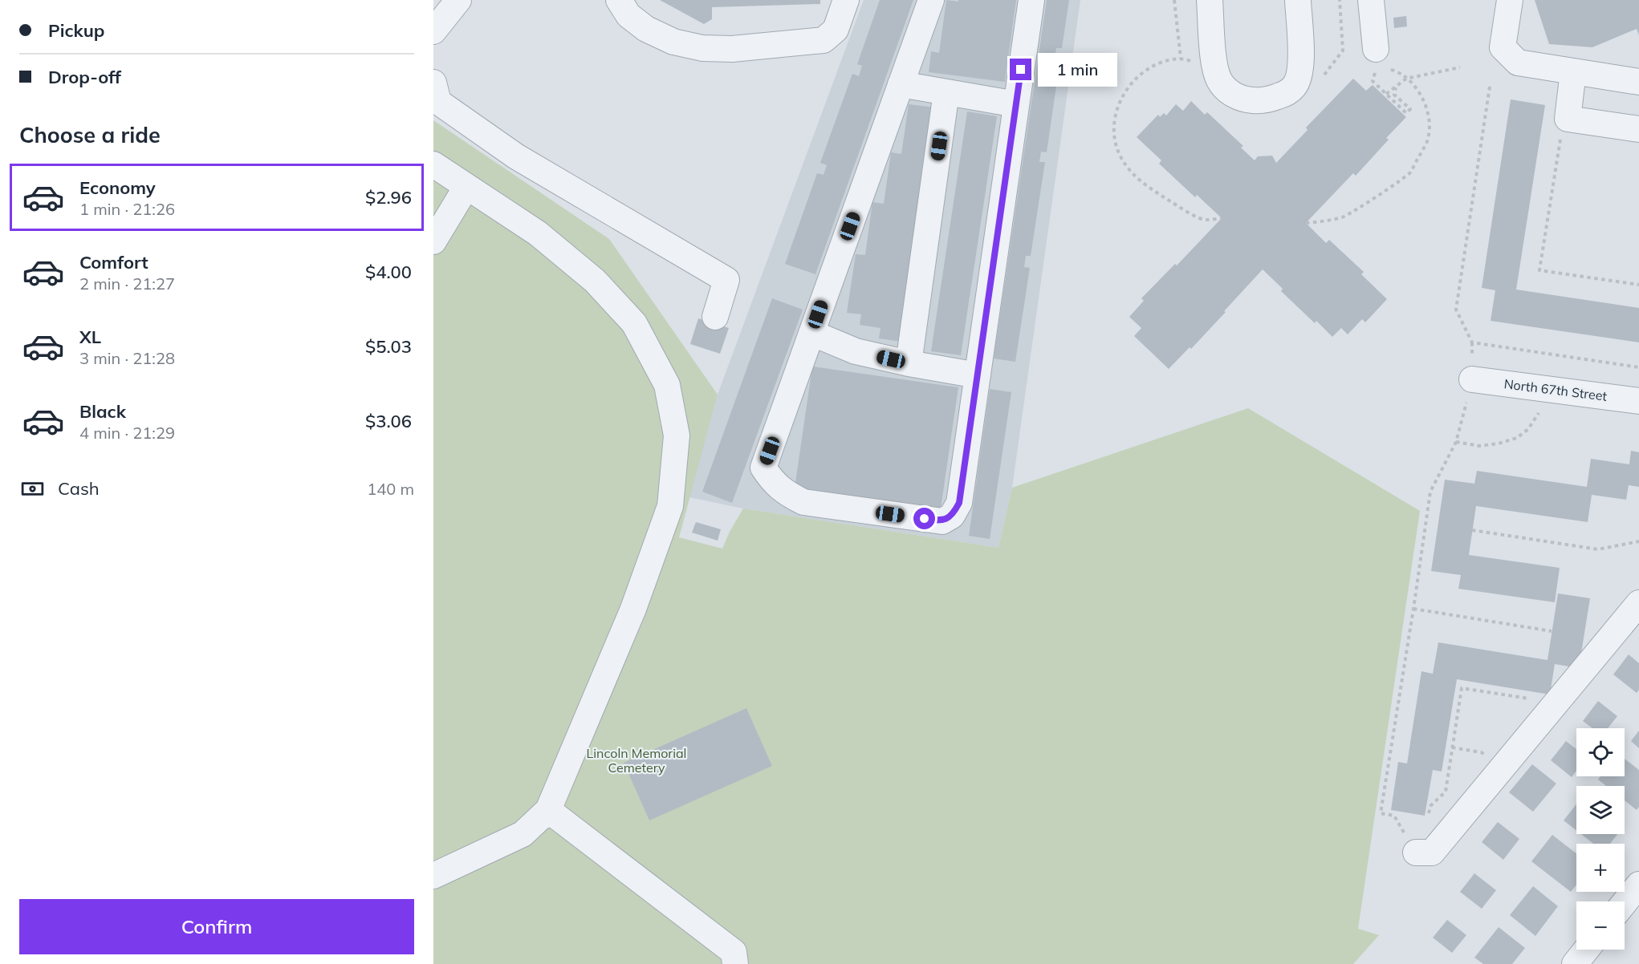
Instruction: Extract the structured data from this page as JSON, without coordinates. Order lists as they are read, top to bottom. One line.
{"streets":{"street":["North 67th Street"]},"parks":["Lincoln Memorial Cemetery"],"page":{"banner":["Pickup","Drop-off"],"bubble":"1 min","heading":"Choose a ride","list":[{"name":"Economy","note":"1 min · 21:26","value":"$2.96"},{"name":"Comfort","note":"2 min · 21:27","value":"$4.00"},{"name":"XL","note":"3 min · 21:28","value":"$5.03"},{"name":"Black","note":"4 min · 21:29","value":"$3.06"}],"pay":["Cash","140 m"],"map_buttons":["+","−"],"buttons":"Confirm"}}
